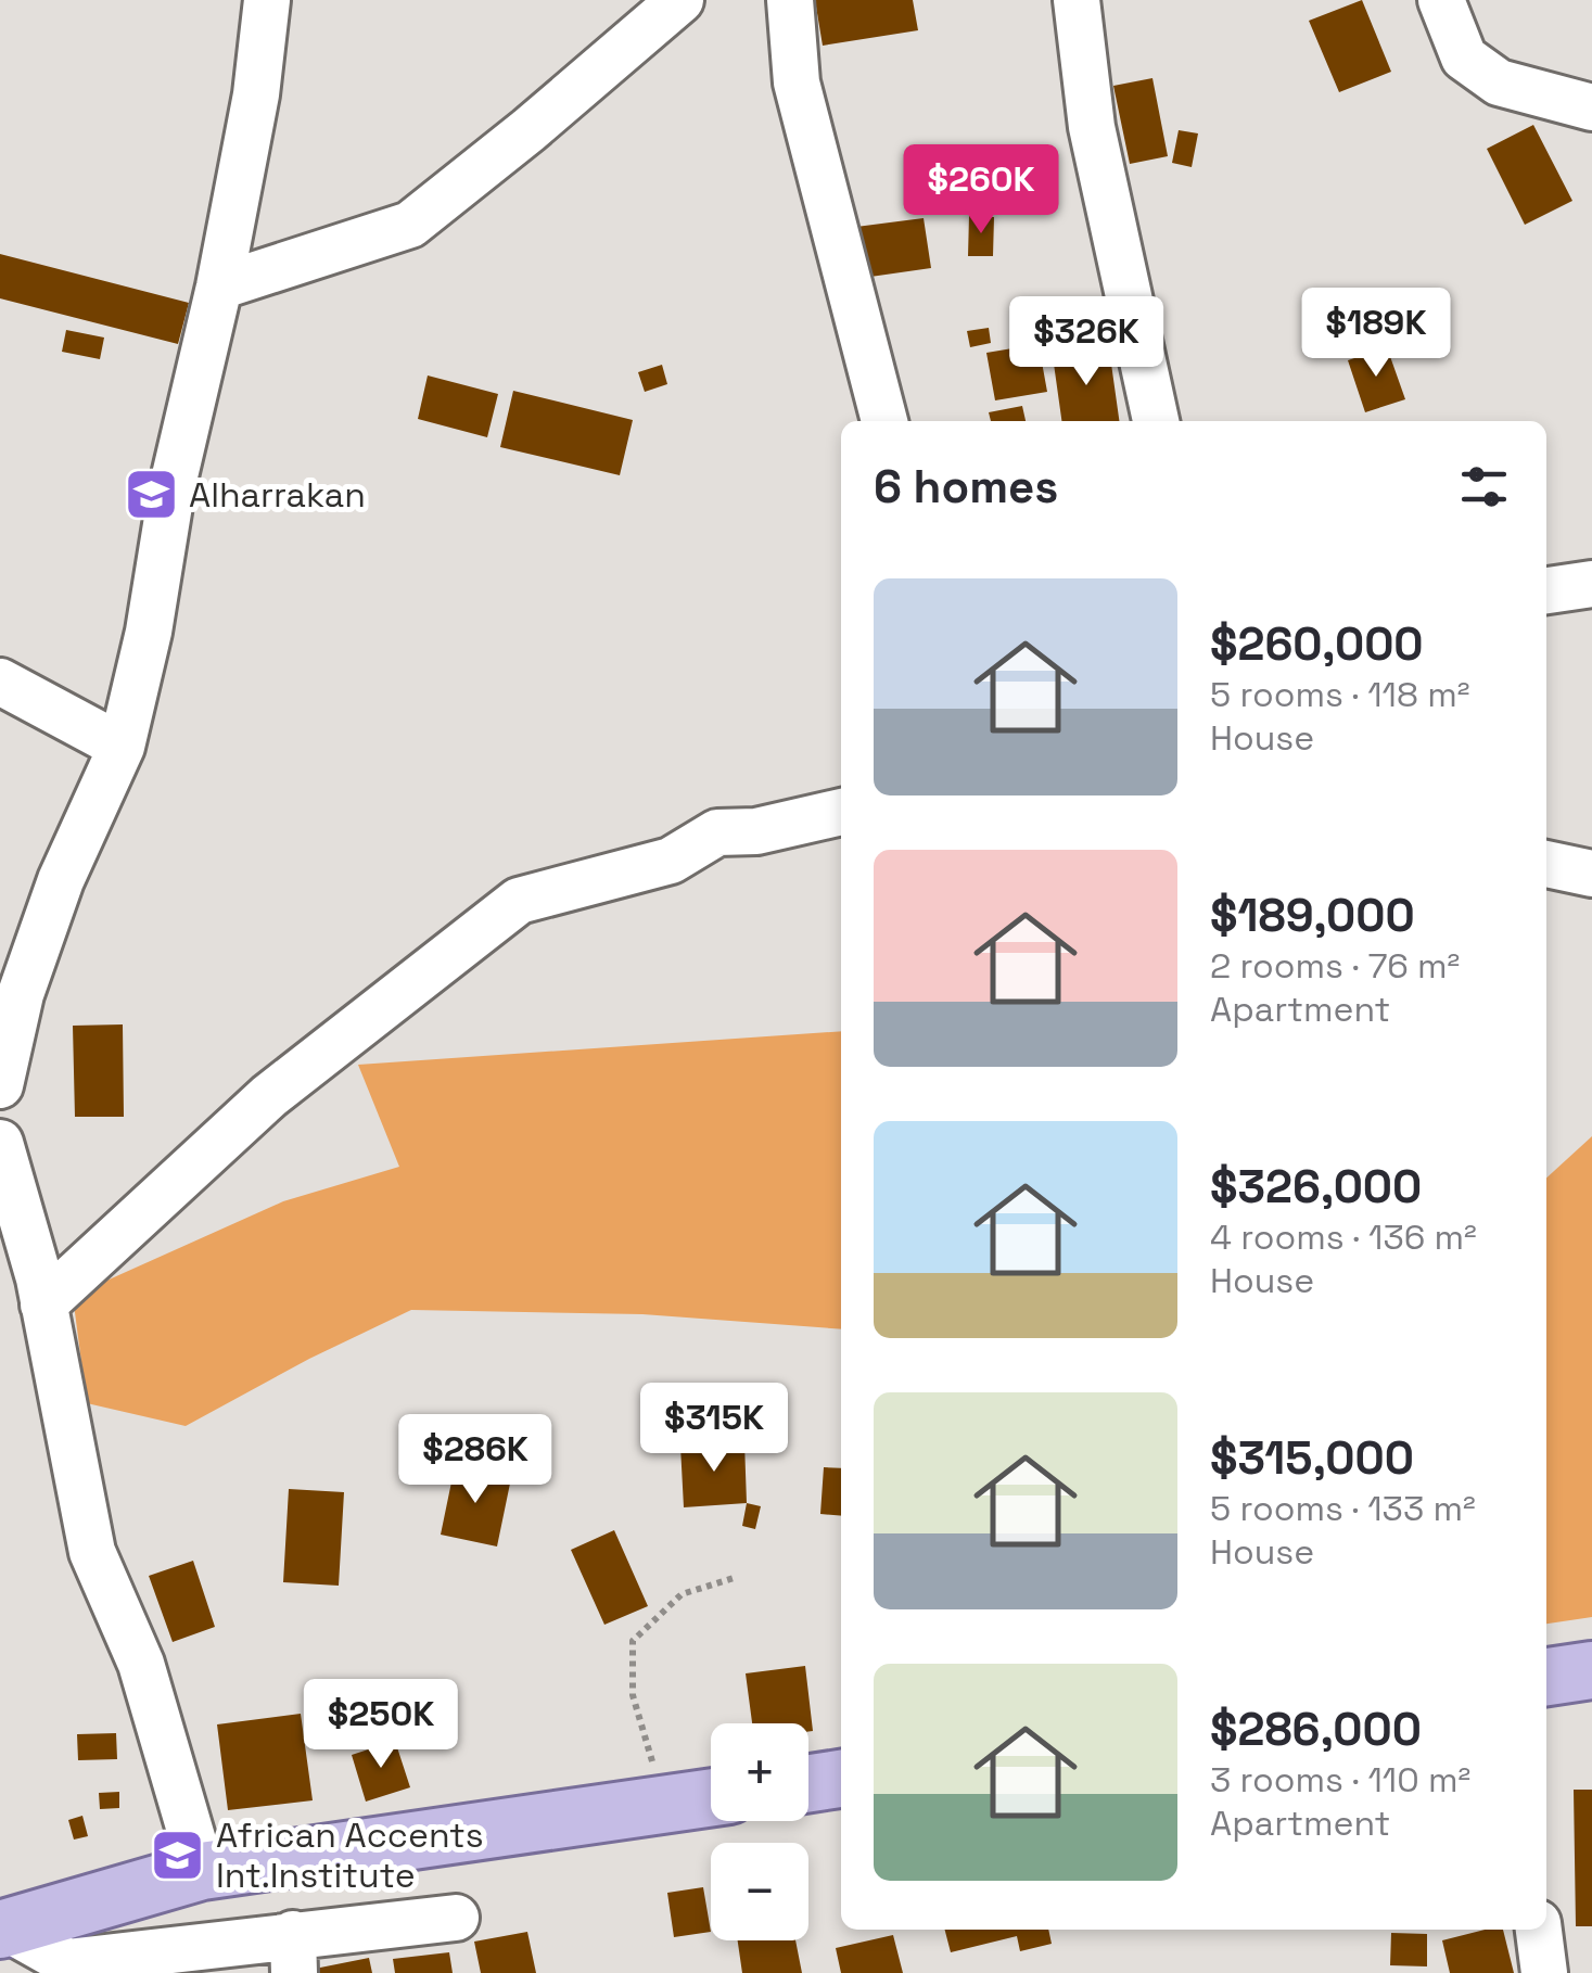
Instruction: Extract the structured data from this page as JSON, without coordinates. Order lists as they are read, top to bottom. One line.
{"places":{"school or university":["Alharrakan","African Accents Int.Institute"]},"page":{"price":["$260K","$189K","$326K","$315K","$286K","$250K"],"heading":"6 homes","list":[{"name":"$260,000","note":"5 rooms · 118 m² · House"},{"name":"$189,000","note":"2 rooms · 76 m² · Apartment"},{"name":"$326,000","note":"4 rooms · 136 m² · House"},{"name":"$315,000","note":"5 rooms · 133 m² · House"},{"name":"$286,000","note":"3 rooms · 110 m² · Apartment"}],"map_buttons":["+","−"]}}
